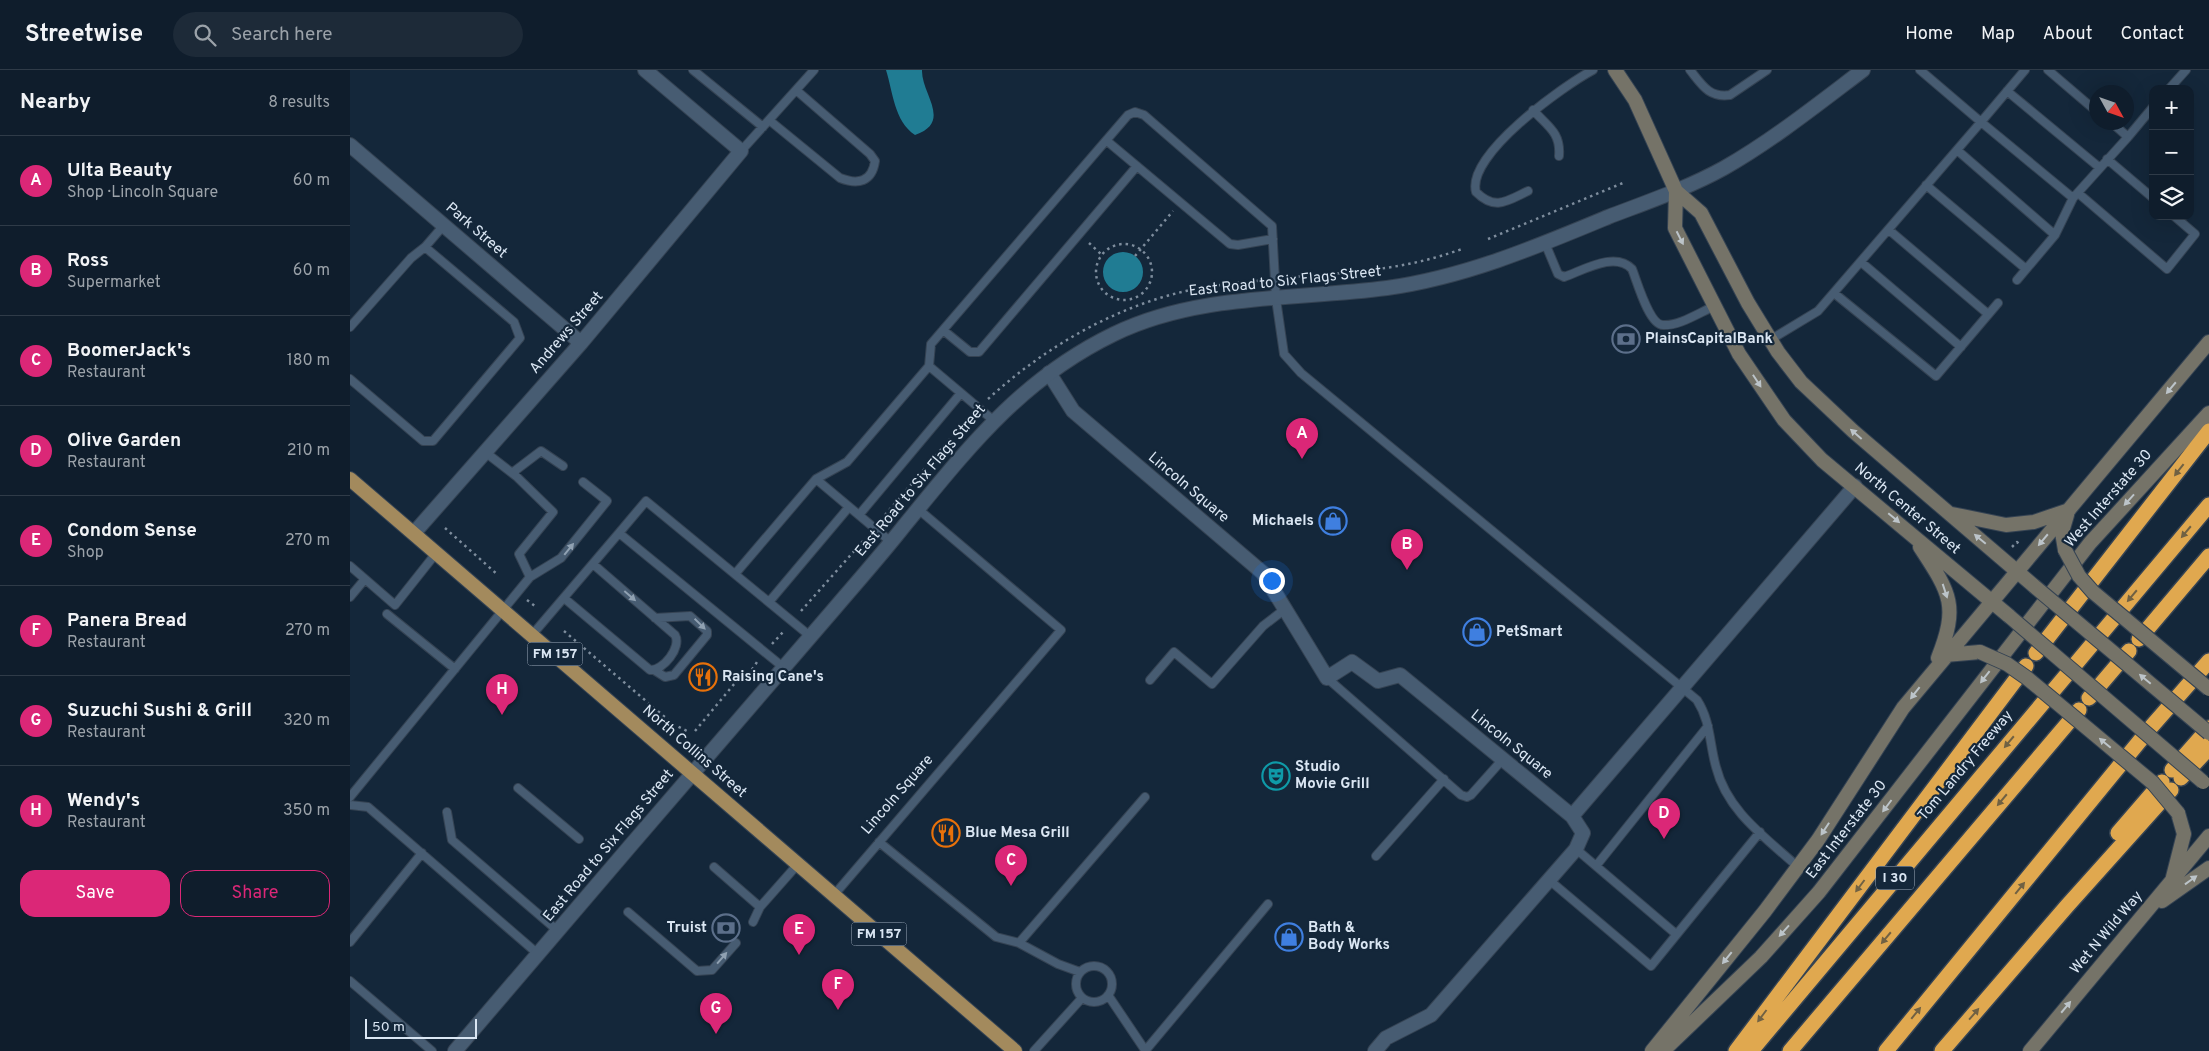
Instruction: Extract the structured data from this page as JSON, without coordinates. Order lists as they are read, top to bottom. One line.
{"streets":{"highway":["Tom Landry Freeway","I 30"],"main road":["West Interstate 30","North Center Street","FM 157","North Collins Street","East Interstate 30","Wet N Wild Way"],"street":["Park Street","East Road to Six Flags Street","Andrews Street","Lincoln Square"]},"crossings":[["Park Street","Andrews Street"],["East Road to Six Flags Street","Lincoln Square"],["East Road to Six Flags Street","North Center Street"],["East Road to Six Flags Street","North Collins Street"],["Andrews Street","North Collins Street"],["Lincoln Square","North Collins Street"],["West Interstate 30","East Interstate 30"]],"one_way":["Wet N Wild Way"],"places":{"bank":["PlainsCapitalBank","Truist"],"shop":["Michaels","PetSmart","Bath & Body Works"],"restaurant":["Raising Cane's","Blue Mesa Grill"],"theatre":["Studio Movie Grill"]},"scale_bar":"50 m","north":"bottom right","page":{"header":"Streetwise","search":"Search here","nav":["Home","Map","About","Contact"],"heading":["Nearby","8 results"],"map_buttons":["+","−"],"list":[{"mark":"A","name":"Ulta Beauty","note":"Shop · Lincoln Square","value":"60 m"},{"mark":"B","name":"Ross","note":"Supermarket","value":"60 m"},{"mark":"C","name":"BoomerJack's","note":"Restaurant","value":"180 m"},{"mark":"D","name":"Olive Garden","note":"Restaurant","value":"210 m"},{"mark":"E","name":"Condom Sense","note":"Shop","value":"270 m"},{"mark":"F","name":"Panera Bread","note":"Restaurant","value":"270 m"},{"mark":"G","name":"Suzuchi Sushi & Grill","note":"Restaurant","value":"320 m"},{"mark":"H","name":"Wendy's","note":"Restaurant","value":"350 m"}],"pins":["A","B","H","D","C","E","F","G"],"buttons":["Save","Share"],"scale":"50 m"}}
